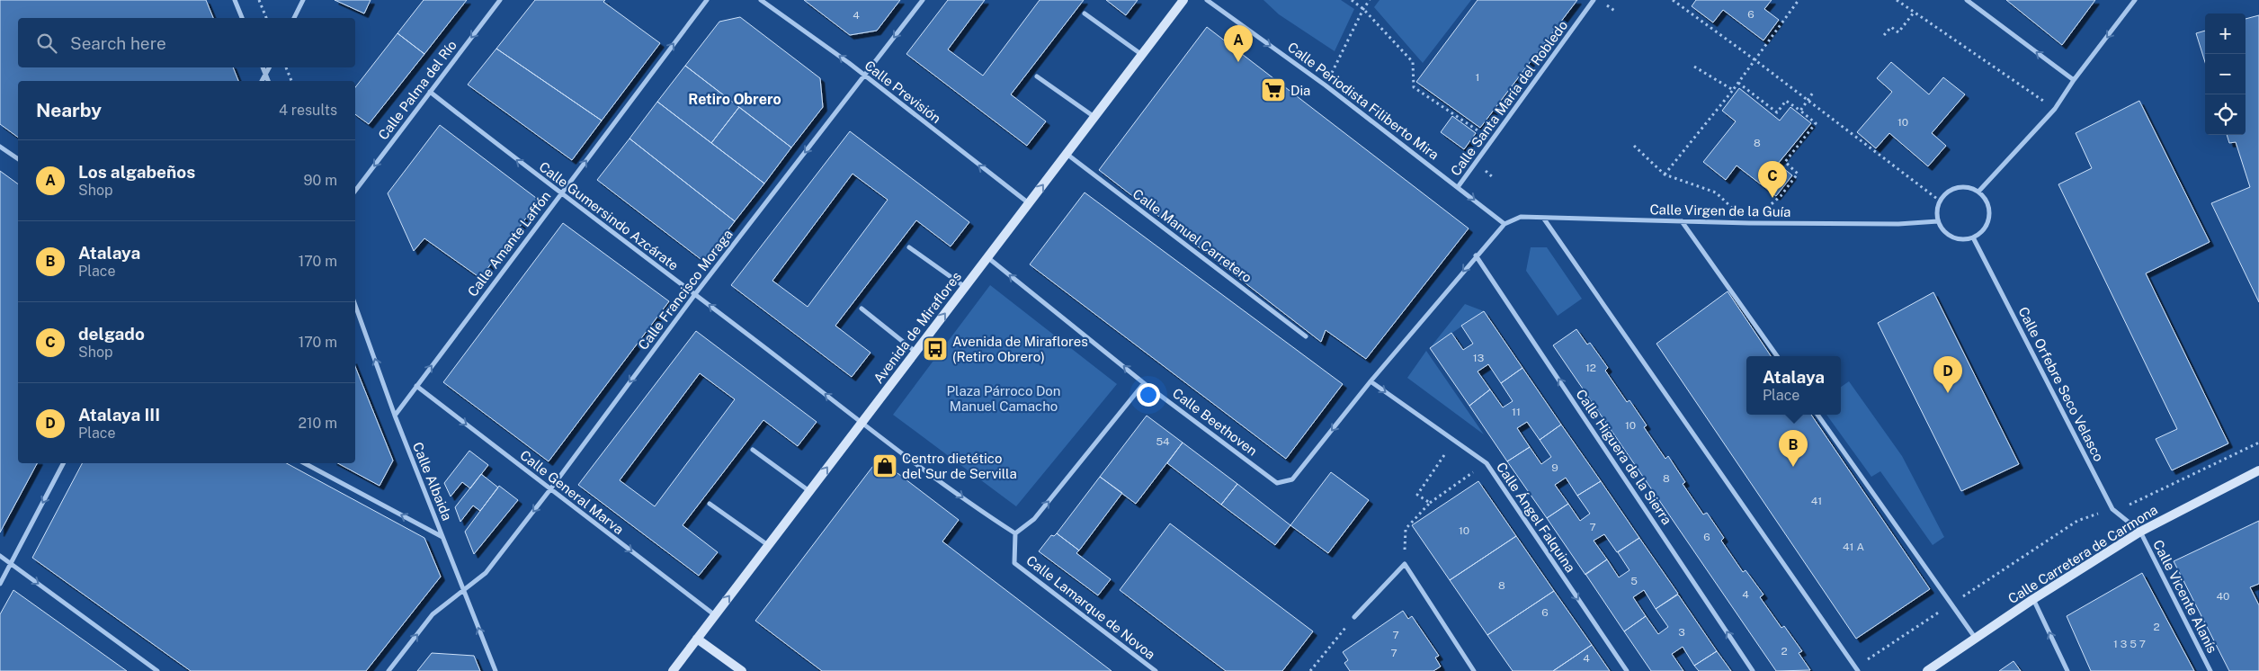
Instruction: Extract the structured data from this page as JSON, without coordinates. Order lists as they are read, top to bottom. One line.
{"streets":{"street":["Calle Palma del Río","Calle Previsión","Calle Santa María del Robledo","Calle Periodista Filiberto Mira","Calle Virgen de la Guía","Calle Gumersindo Azcárate","Calle Manuel Carretero","Calle Amante Laffón","Calle Francisco Moraga","Avenida de Miraflores","Calle Orfebre Seco Velasco","Calle Beethoven","Calle Higuera de la Sierra","Calle Albaida","Calle General Marva","Calle Ángel Falquina","Calle Carretera de Carmona","Calle Vicente Alanís","Calle Lamarque de Novoa"]},"crossings":[["Calle Palma del Río","Calle Gumersindo Azcárate"],["Calle Previsión","Calle Francisco Moraga"],["Calle Previsión","Avenida de Miraflores"],["Calle Santa María del Robledo","Calle Periodista Filiberto Mira"],["Calle Periodista Filiberto Mira","Calle Virgen de la Guía"],["Calle Virgen de la Guía","Calle Orfebre Seco Velasco"],["Calle Gumersindo Azcárate","Calle Amante Laffón"],["Calle Gumersindo Azcárate","Calle Francisco Moraga"],["Calle Gumersindo Azcárate","Avenida de Miraflores"],["Calle Manuel Carretero","Avenida de Miraflores"],["Calle Amante Laffón","Calle Albaida"],["Calle Amante Laffón","Calle General Marva"],["Calle Francisco Moraga","Calle Albaida"],["Calle Francisco Moraga","Calle General Marva"],["Avenida de Miraflores","Calle Beethoven"],["Avenida de Miraflores","Calle General Marva"],["Calle Orfebre Seco Velasco","Calle Carretera de Carmona"],["Calle Orfebre Seco Velasco","Calle Vicente Alanís"],["Calle Beethoven","Calle Ángel Falquina"],["Calle Carretera de Carmona","Calle Vicente Alanís"]],"one_way":["Calle Palma del Río","Calle Previsión","Calle Periodista Filiberto Mira","Calle Gumersindo Azcárate","Calle Amante Laffón","Avenida de Miraflores","Calle Higuera de la Sierra","Calle Albaida","Calle General Marva","Calle Ángel Falquina"],"districts":["Retiro Obrero"],"parks":["Plaza Párroco Don Manuel Camacho"],"places":{"supermarket":["Dia"],"bus stop":["Avenida de Miraflores (Retiro Obrero)"],"shop":["Centro dietético del Sur de Servilla"]},"house_numbers":["6","4","1","10","8","13","12","11","10","54","9","8","41","7","10","6","41 A","5","8","4","40","6","2","3","7","1 3 5 7","2","7","4"],"page":{"map_buttons":["+","−"],"search":"Search here","pins":["A","C","D","B"],"heading":["Nearby","4 results"],"list":[{"mark":"A","name":"Los algabeños","note":"Shop","value":"90 m"},{"mark":"B","name":"Atalaya","note":"Place","value":"170 m"},{"mark":"C","name":"delgado","note":"Shop","value":"170 m"},{"mark":"D","name":"Atalaya III","note":"Place","value":"210 m"}],"popup":["Atalaya","Place"]}}
